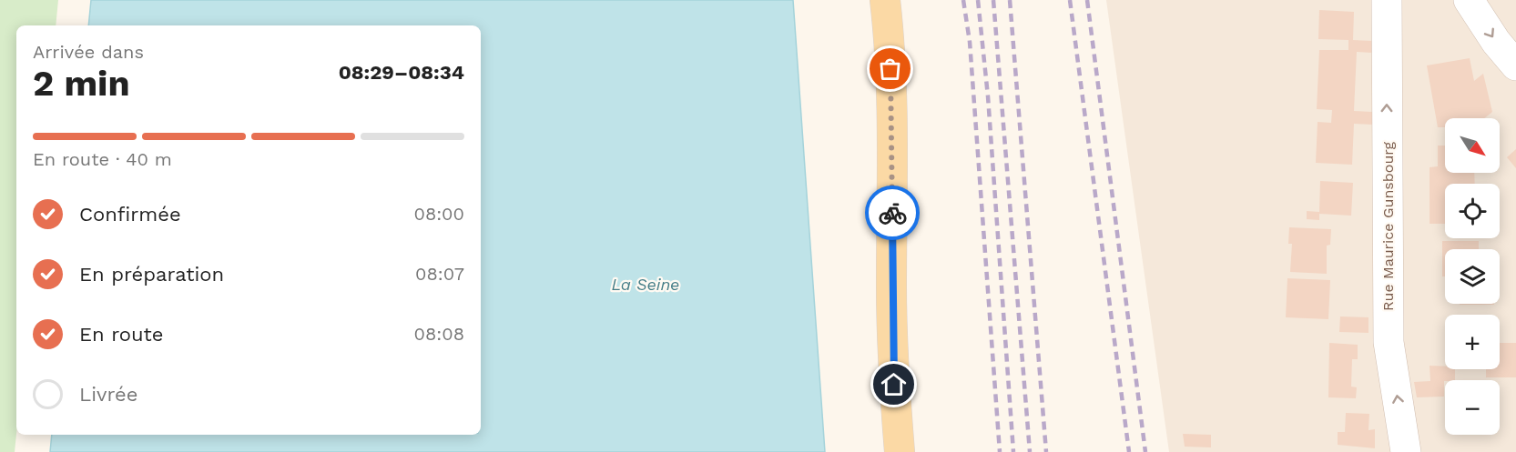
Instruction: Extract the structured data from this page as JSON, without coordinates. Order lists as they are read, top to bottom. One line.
{"streets":{"street":["Rue Maurice Gunsbourg"]},"one_way":["Rue Maurice Gunsbourg"],"water":["La Seine"],"north":"bottom right","page":{"heading":["2 min","Arrivée dans","08:29–08:34"],"map_buttons":["+","−"],"bar":"En route · 40 m","list":[["Confirmée","08:00"],["En préparation","08:07"],["En route","08:08"],"Livrée"]}}
